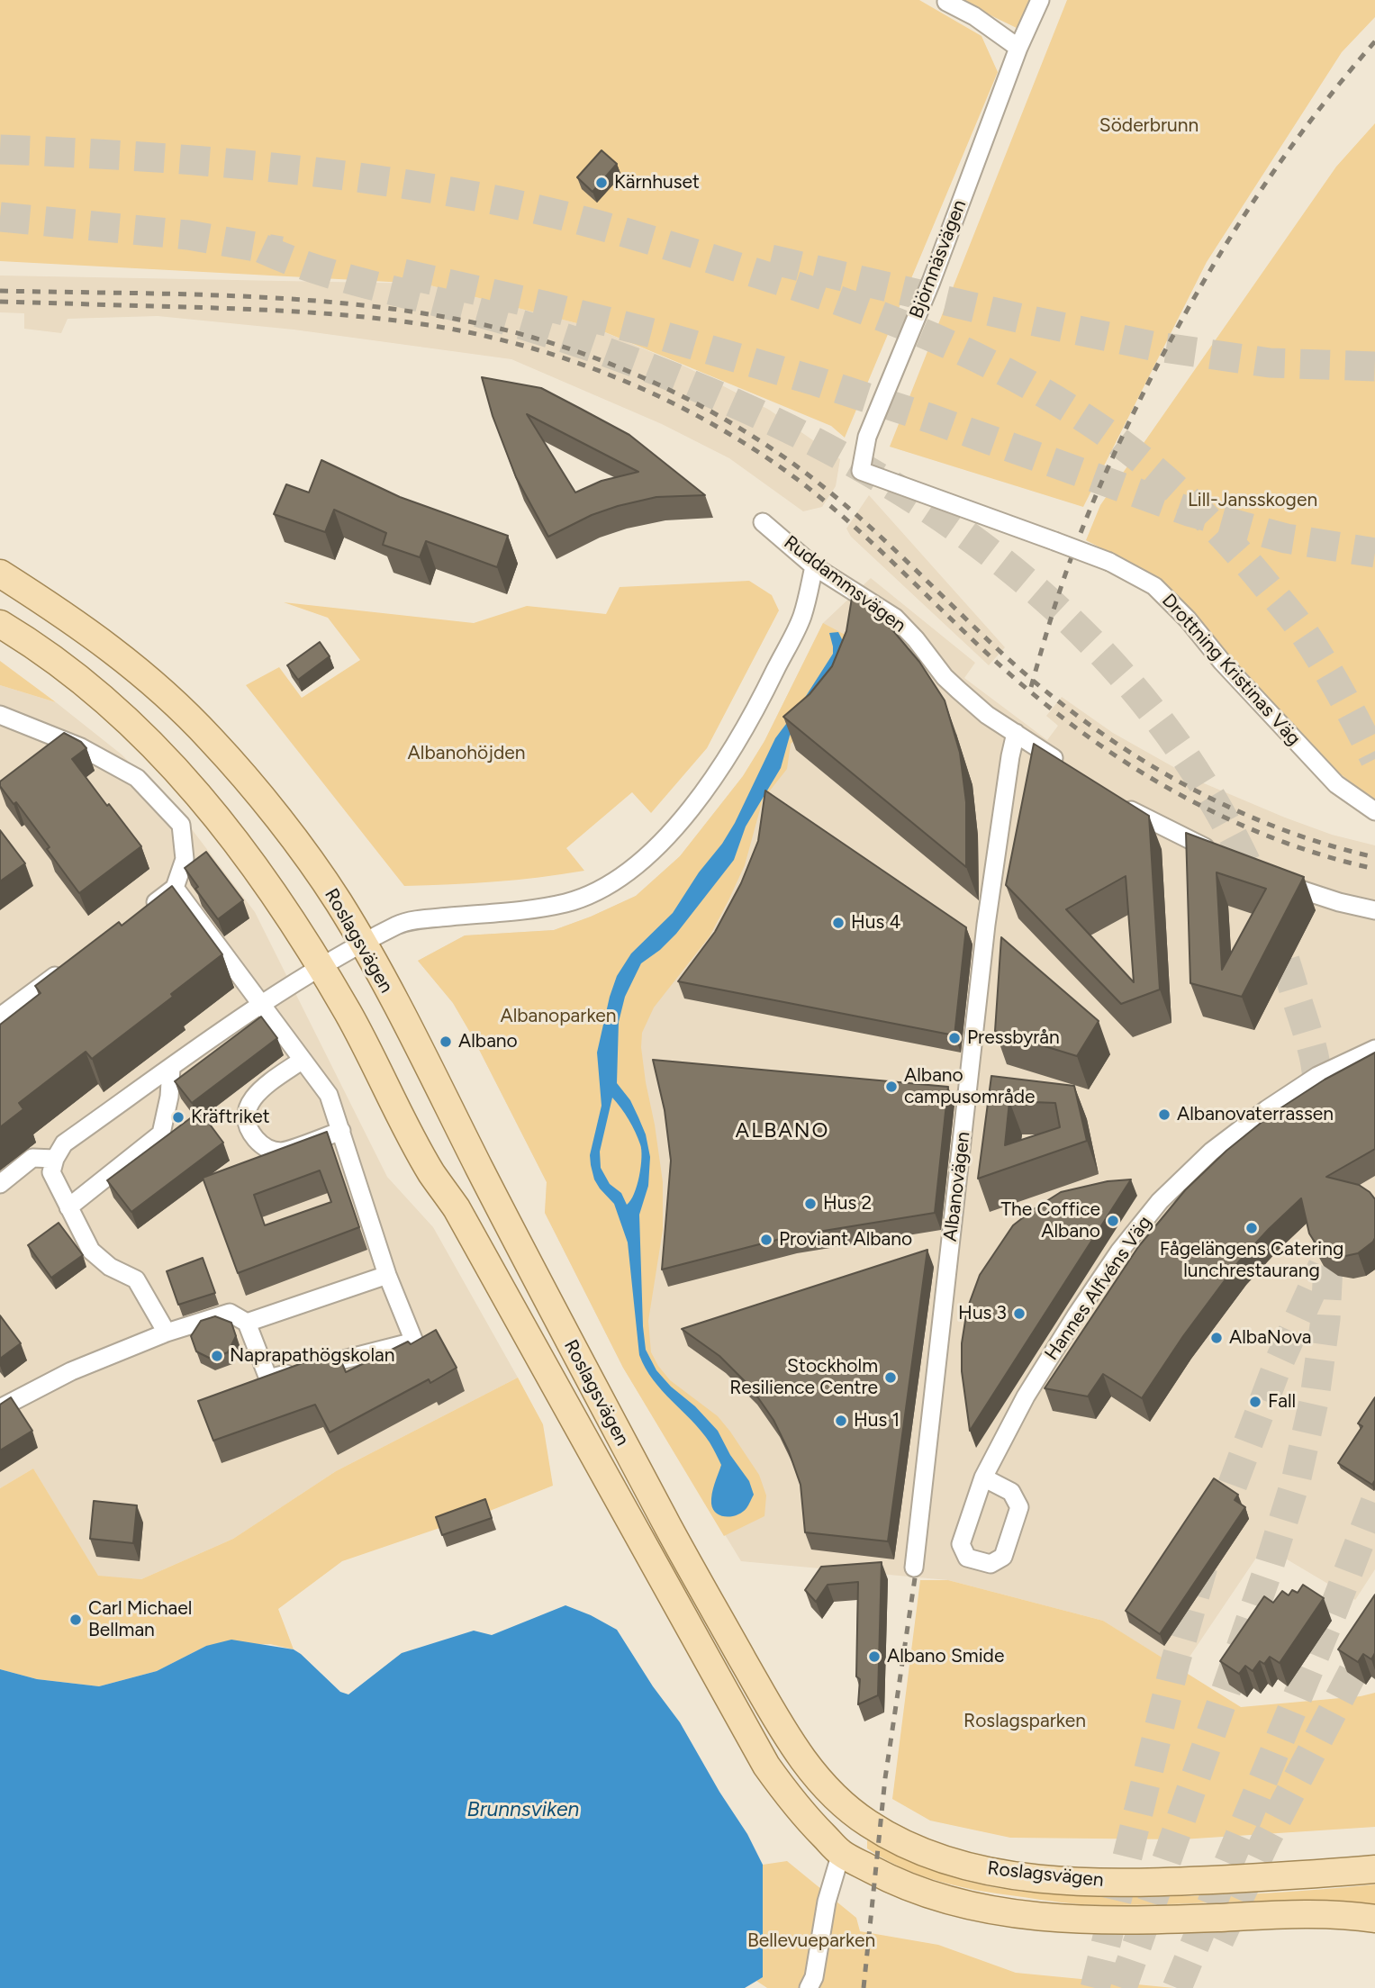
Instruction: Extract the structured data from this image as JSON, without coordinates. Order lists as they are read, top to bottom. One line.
{"streets":{"main road":["Roslagsvägen"],"street":["Björnnäsvägen","Ruddammsvägen","Drottning Kristinas Väg","Albanovägen","Hannes Alfvéns Väg"]},"crossings":[["Björnnäsvägen","Drottning Kristinas Väg"],["Ruddammsvägen","Albanovägen"]],"districts":["ALBANO"],"water":["Brunnsviken"],"parks":["Söderbrunn","Lill-Jansskogen","Albanohöjden","Albanoparken","Roslagsparken","Bellevueparken"],"places":["Kärnhuset","Hus 4","Pressbyrån","Albano","Albano campusområde","Albanovaterrassen","Kräftriket","Hus 2","The Coffice Albano","Fågelängens Catering lunchrestaurang","Proviant Albano","Hus 3","AlbaNova","Naprapathögskolan","Stockholm Resilience Centre","Fall","Hus 1","Carl Michael Bellman","Albano Smide"]}
